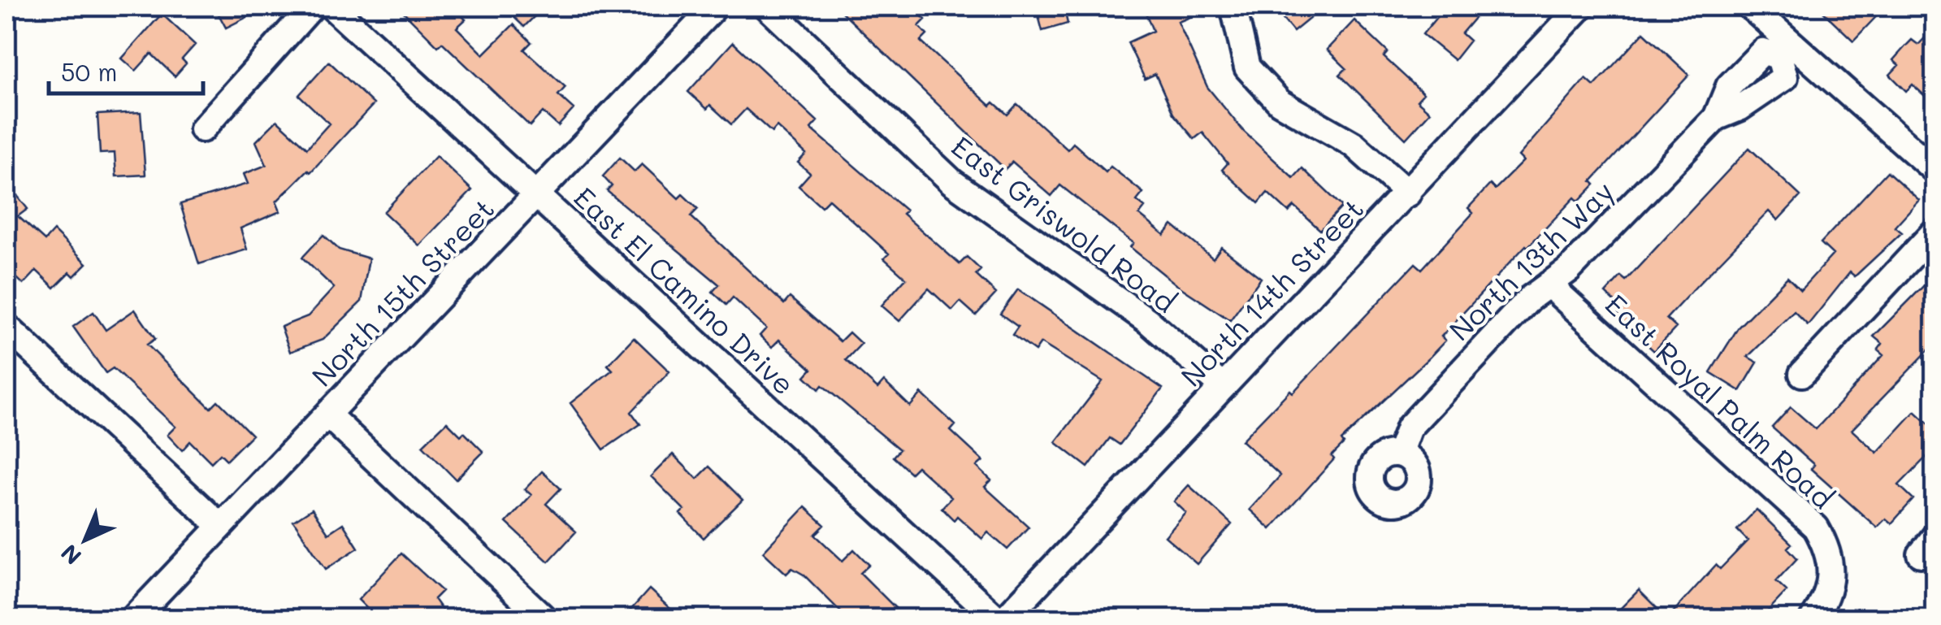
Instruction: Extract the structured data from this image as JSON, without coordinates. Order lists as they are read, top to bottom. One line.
{"streets":{"street":["East Griswold Road","North 13th Way","East El Camino Drive","North 15th Street","North 14th Street","East Royal Palm Road"]},"crossings":[["East Griswold Road","North 14th Street"],["North 13th Way","East Royal Palm Road"],["East El Camino Drive","North 15th Street"]],"scale_bar":"50 m","north":"bottom left"}
